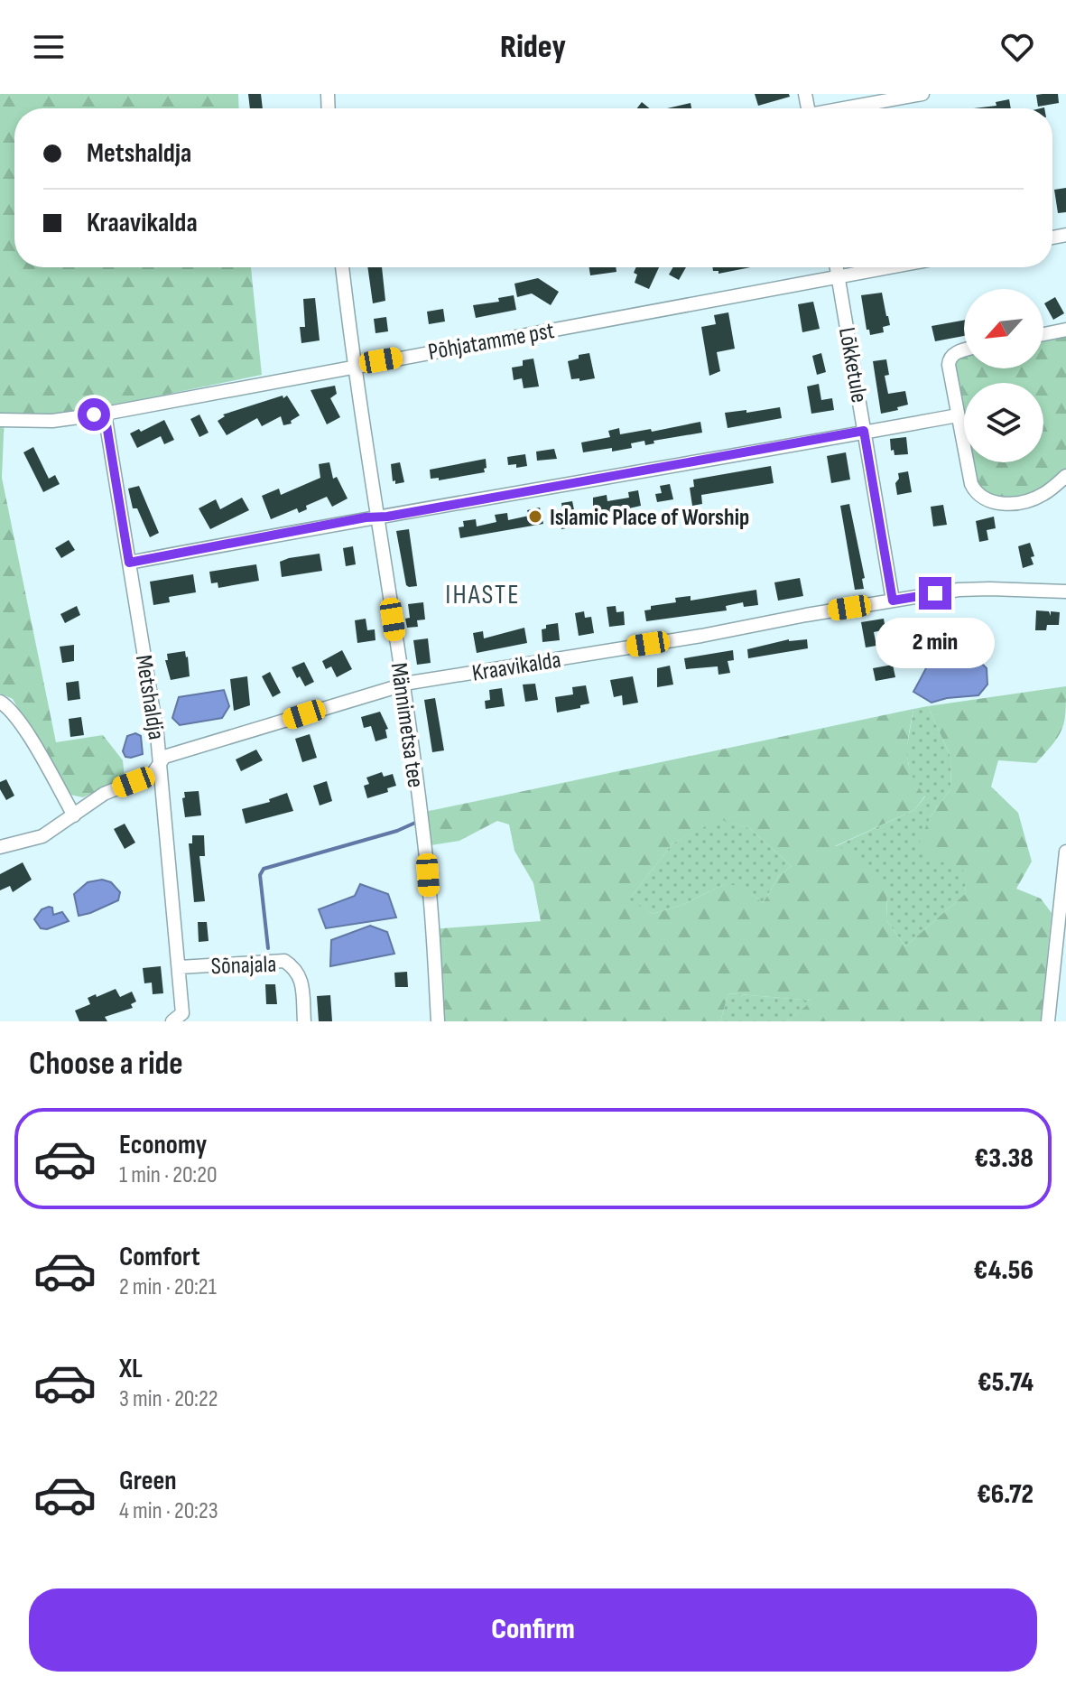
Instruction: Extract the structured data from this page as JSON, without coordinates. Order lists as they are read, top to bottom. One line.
{"streets":{"street":["Põhjatamme pst","Lõkketule","Kraavikalda","Metshaldja","Männimetsa tee","Sõnajala"]},"crossings":[["Põhjatamme pst","Lõkketule"],["Põhjatamme pst","Metshaldja"],["Põhjatamme pst","Männimetsa tee"],["Lõkketule","Kraavikalda"],["Kraavikalda","Metshaldja"],["Kraavikalda","Männimetsa tee"],["Metshaldja","Sõnajala"]],"districts":["IHASTE"],"places":["Islamic Place of Worship"],"north":"bottom left","page":{"header":"Ridey","banner":["Metshaldja","Kraavikalda"],"bubble":"2 min","heading":"Choose a ride","list":[{"name":"Economy","note":"1 min · 20:20","value":"€3.38"},{"name":"Comfort","note":"2 min · 20:21","value":"€4.56"},{"name":"XL","note":"3 min · 20:22","value":"€5.74"},{"name":"Green","note":"4 min · 20:23","value":"€6.72"}],"buttons":"Confirm"}}
